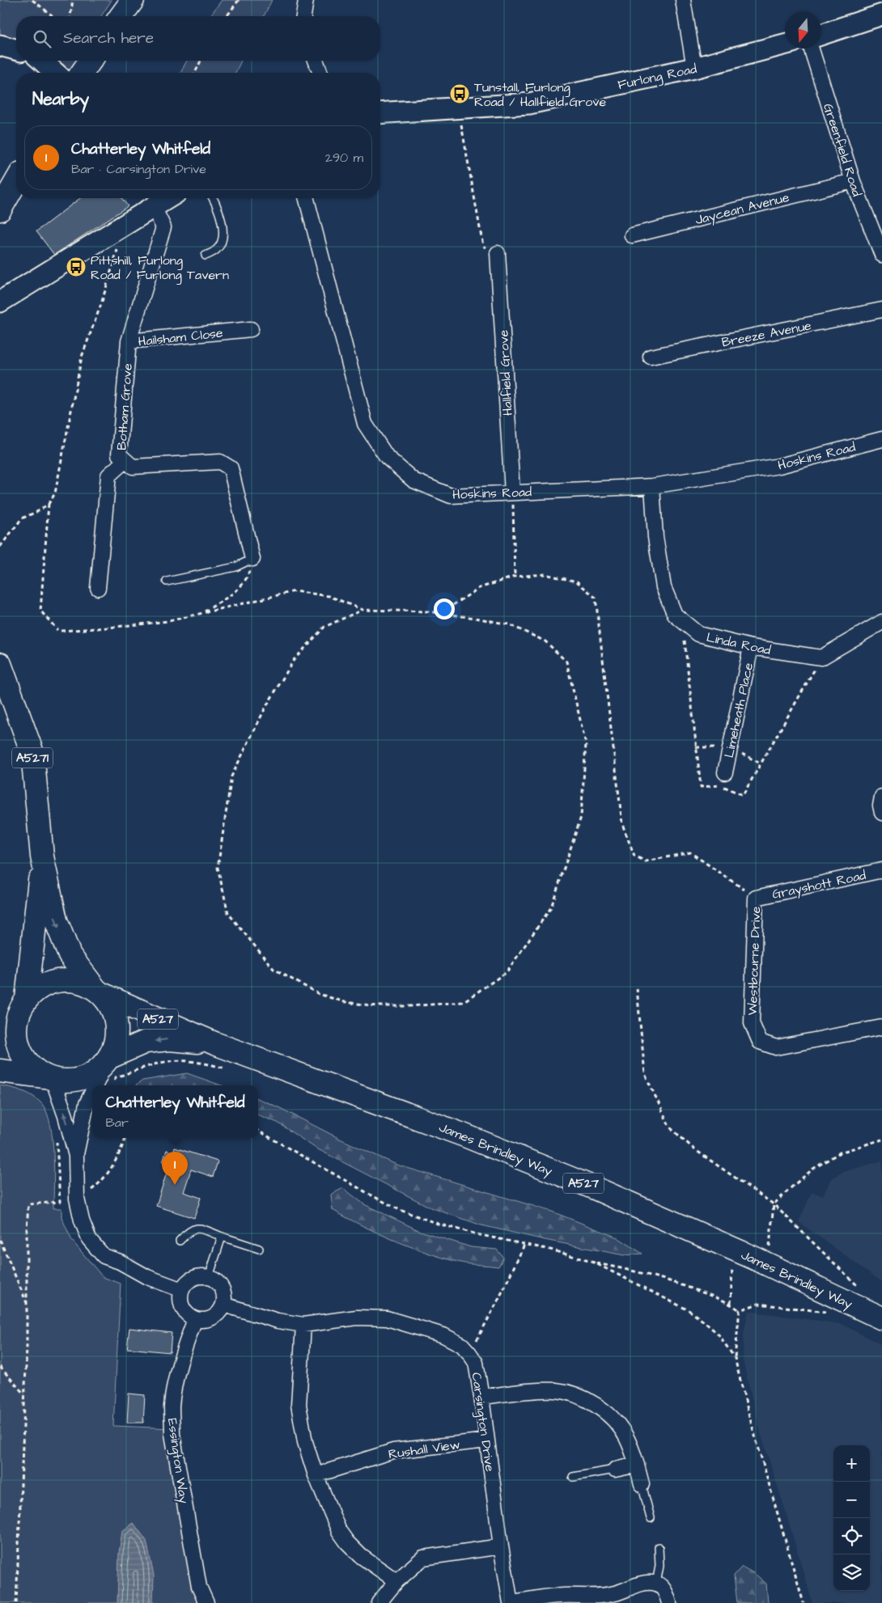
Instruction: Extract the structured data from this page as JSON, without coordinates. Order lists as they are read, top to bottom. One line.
{"streets":{"main road":["A5271","A527","James Brindley Way"],"street":["Furlong Road","Greenfield Road","Jaycean Avenue","Breeze Avenue","Hailsham Close","Hallfield Grove","Botham Grove","Hoskins Road","Linda Road","Limeheath Place","Grayshott Road","Westbourne Drive","Carsington Drive","Rushall View","Essington Way"]},"crossings":[["Greenfield Road","Jaycean Avenue"],["Hailsham Close","Botham Grove"],["Hallfield Grove","Hoskins Road"],["Hoskins Road","Linda Road"],["Linda Road","Limeheath Place"],["A5271","A527"],["A5271","James Brindley Way"],["Grayshott Road","Westbourne Drive"],["A527","James Brindley Way"],["Carsington Drive","Rushall View"],["Carsington Drive","Essington Way"]],"places":{"bus stop":["Tunstall, Furlong Road / Hallfield Grove","Pittshill, Furlong Road / Furlong Tavern"]},"north":"bottom","page":{"search":"Search here","heading":"Nearby","list":[{"mark":"1","name":"Chatterley Whitfeld","note":"Bar · Carsington Drive","value":"290 m"}],"popup":["Chatterley Whitfeld","Bar"],"pins":"1","map_buttons":["+","−"]}}
